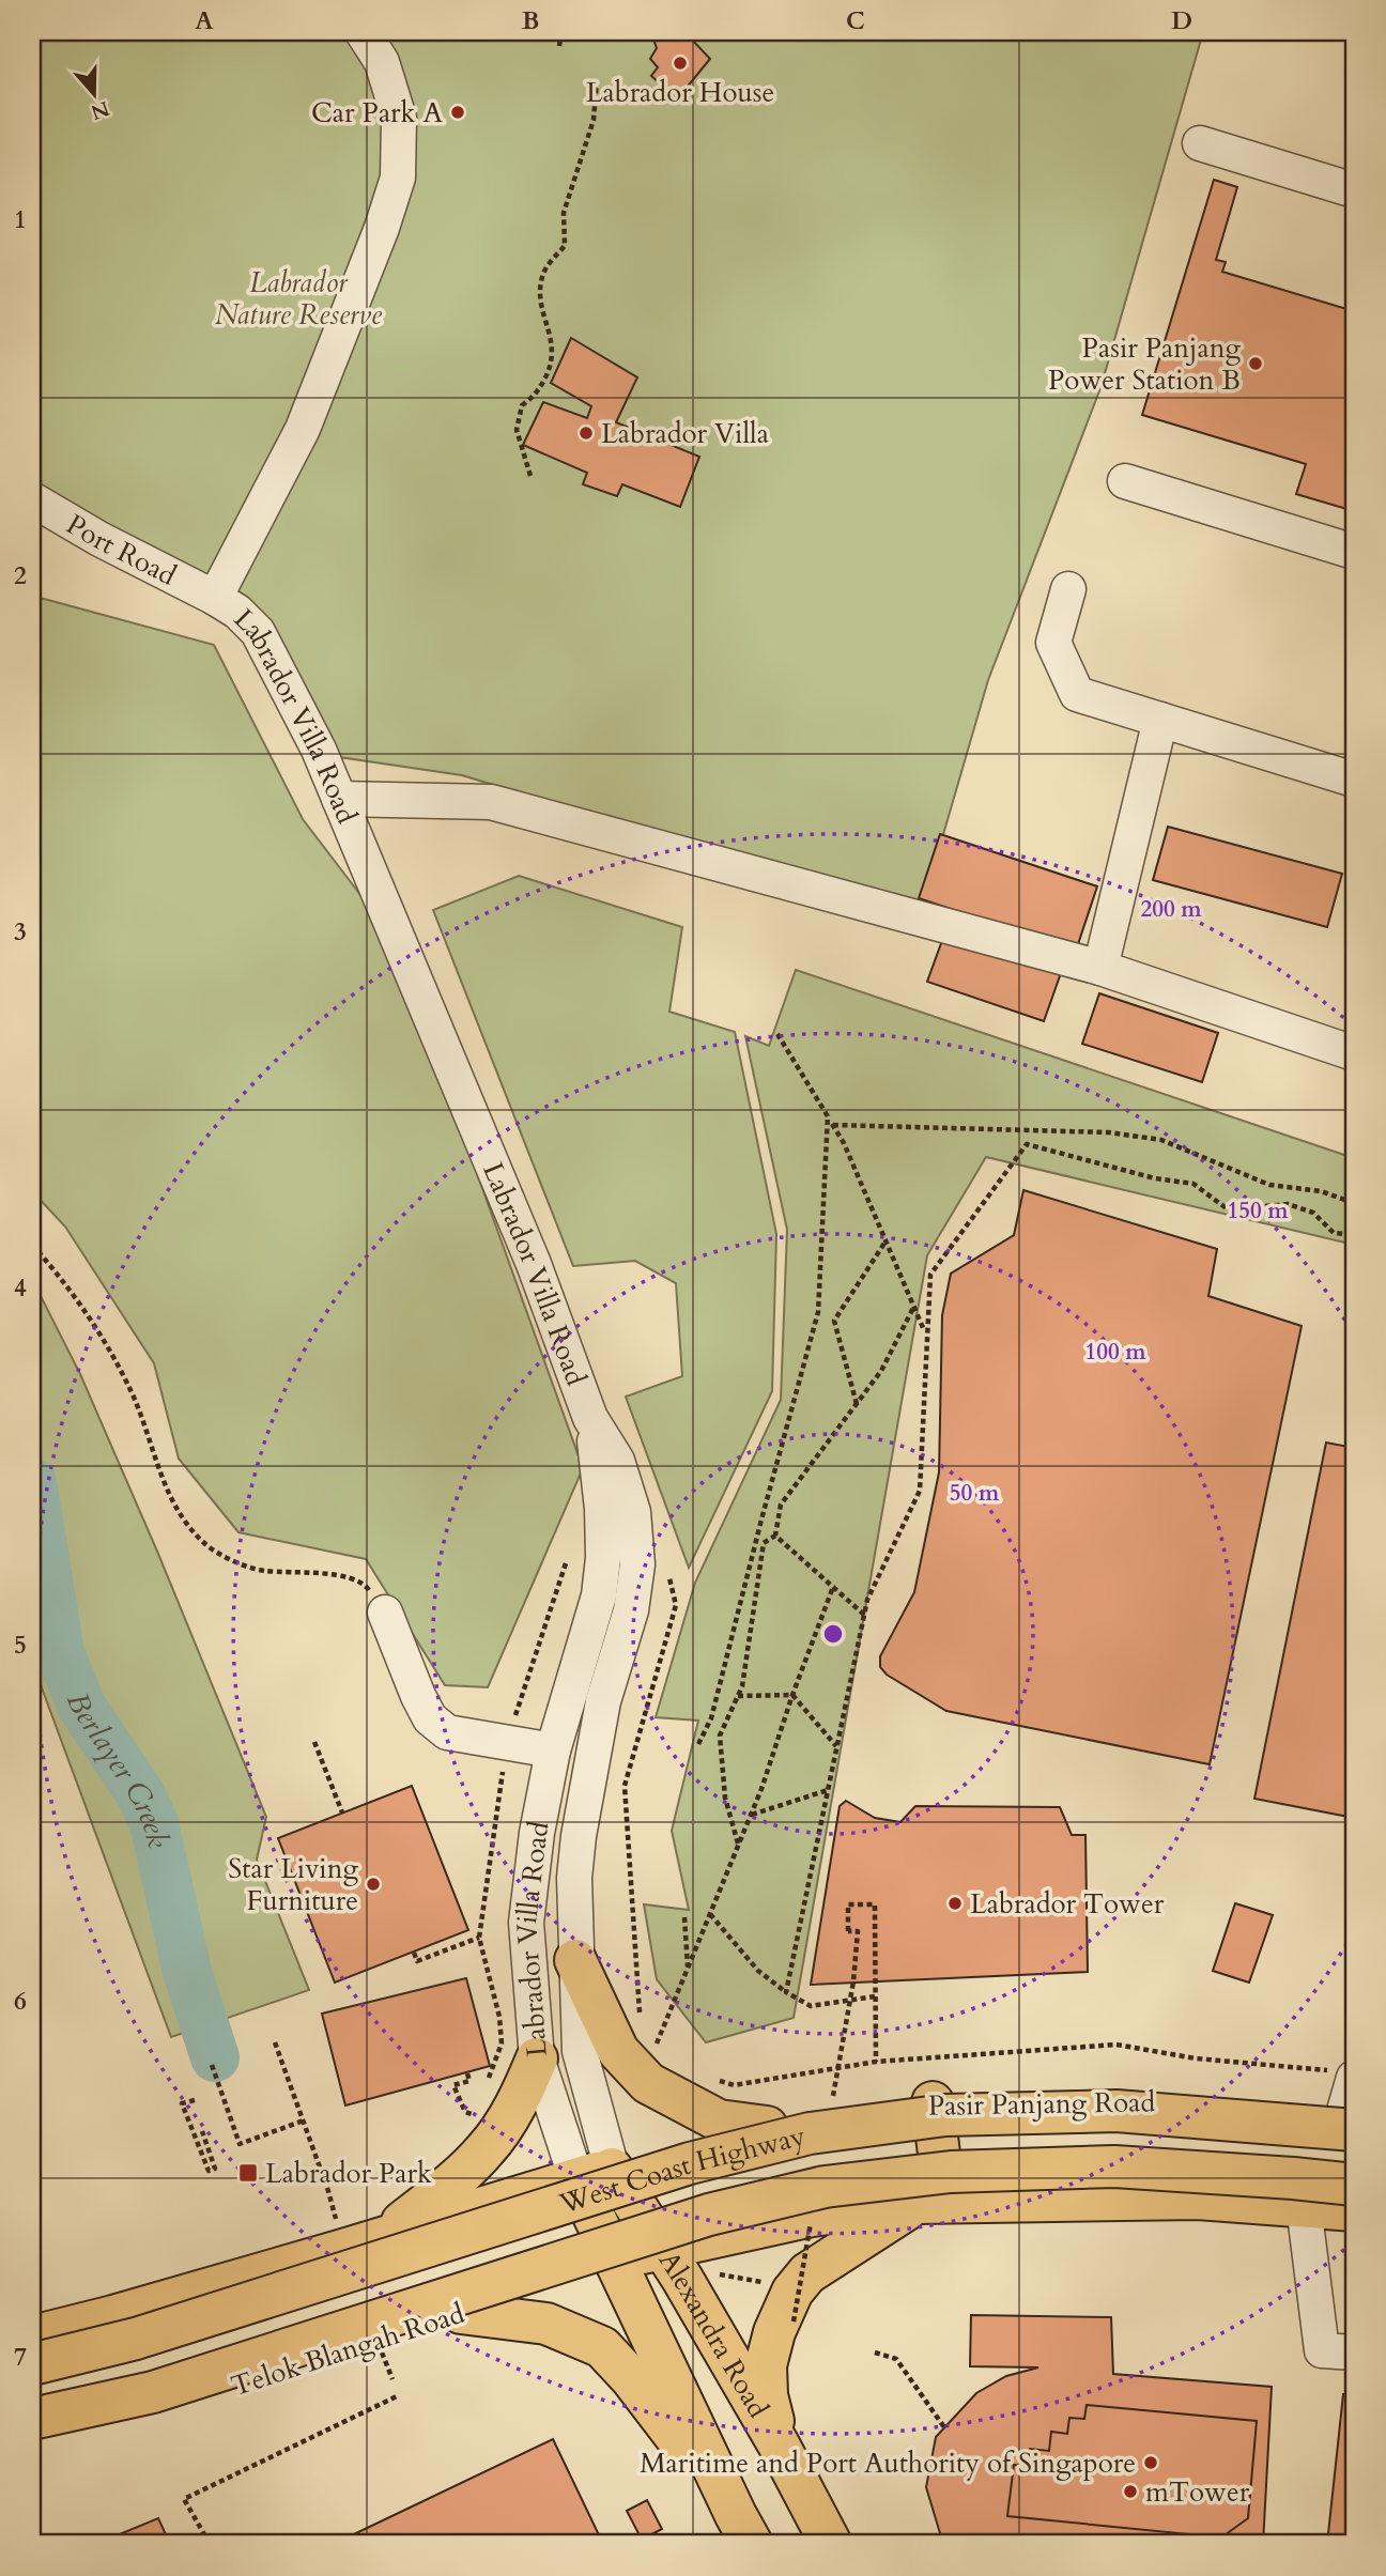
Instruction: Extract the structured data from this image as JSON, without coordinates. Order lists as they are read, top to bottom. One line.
{"streets":{"main road":["Pasir Panjang Road","West Coast Highway","Alexandra Road","Telok Blangah Road"],"street":["Port Road","Labrador Villa Road"]},"crossings":[["Port Road","Labrador Villa Road"],["Labrador Villa Road","Pasir Panjang Road"],["Labrador Villa Road","Alexandra Road"],["Pasir Panjang Road","West Coast Highway"],["Pasir Panjang Road","Alexandra Road"],["Alexandra Road","Telok Blangah Road"]],"water":["Berlayer Creek"],"parks":["Labrador Nature Reserve"],"places":{"other":["Labrador House","Car Park A","Pasir Panjang Power Station B","Labrador Villa","Star Living Furniture","Labrador Tower","Maritime and Port Authority of Singapore","mTower"],"transit":["Labrador Park"]},"north":"bottom","grid":{"columns":["A","B","C","D"],"rows":["1","2","3","4","5","6","7"]},"rings":["200 m","150 m","100 m","50 m"]}
